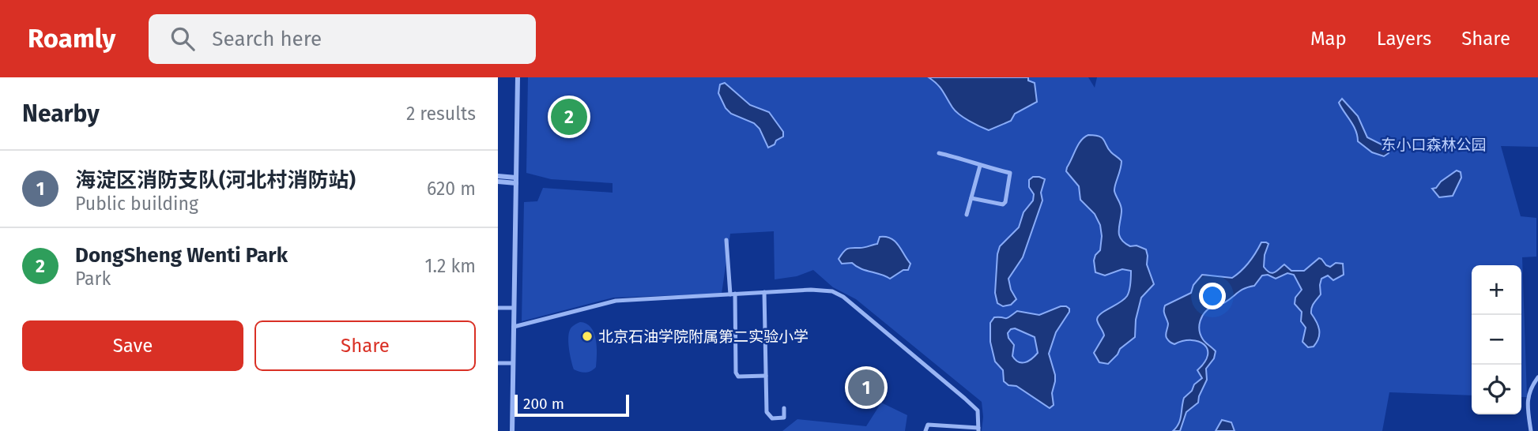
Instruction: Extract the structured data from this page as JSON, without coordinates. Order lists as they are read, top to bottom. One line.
{"parks":["东小口森林公园"],"places":["北京石油学院附属第二实验小学"],"scale_bar":"200 m","page":{"header":"Roamly","search":"Search here","nav":["Map","Layers","Share"],"heading":["Nearby","2 results"],"pins":["2","1"],"list":[{"mark":"1","name":"海淀区消防支队(河北村消防站)","note":"Public building","value":"620 m"},{"mark":"2","name":"DongSheng Wenti Park","note":"Park","value":"1.2 km"}],"map_buttons":["+","−"],"buttons":["Save","Share"],"scale":"200 m"}}
